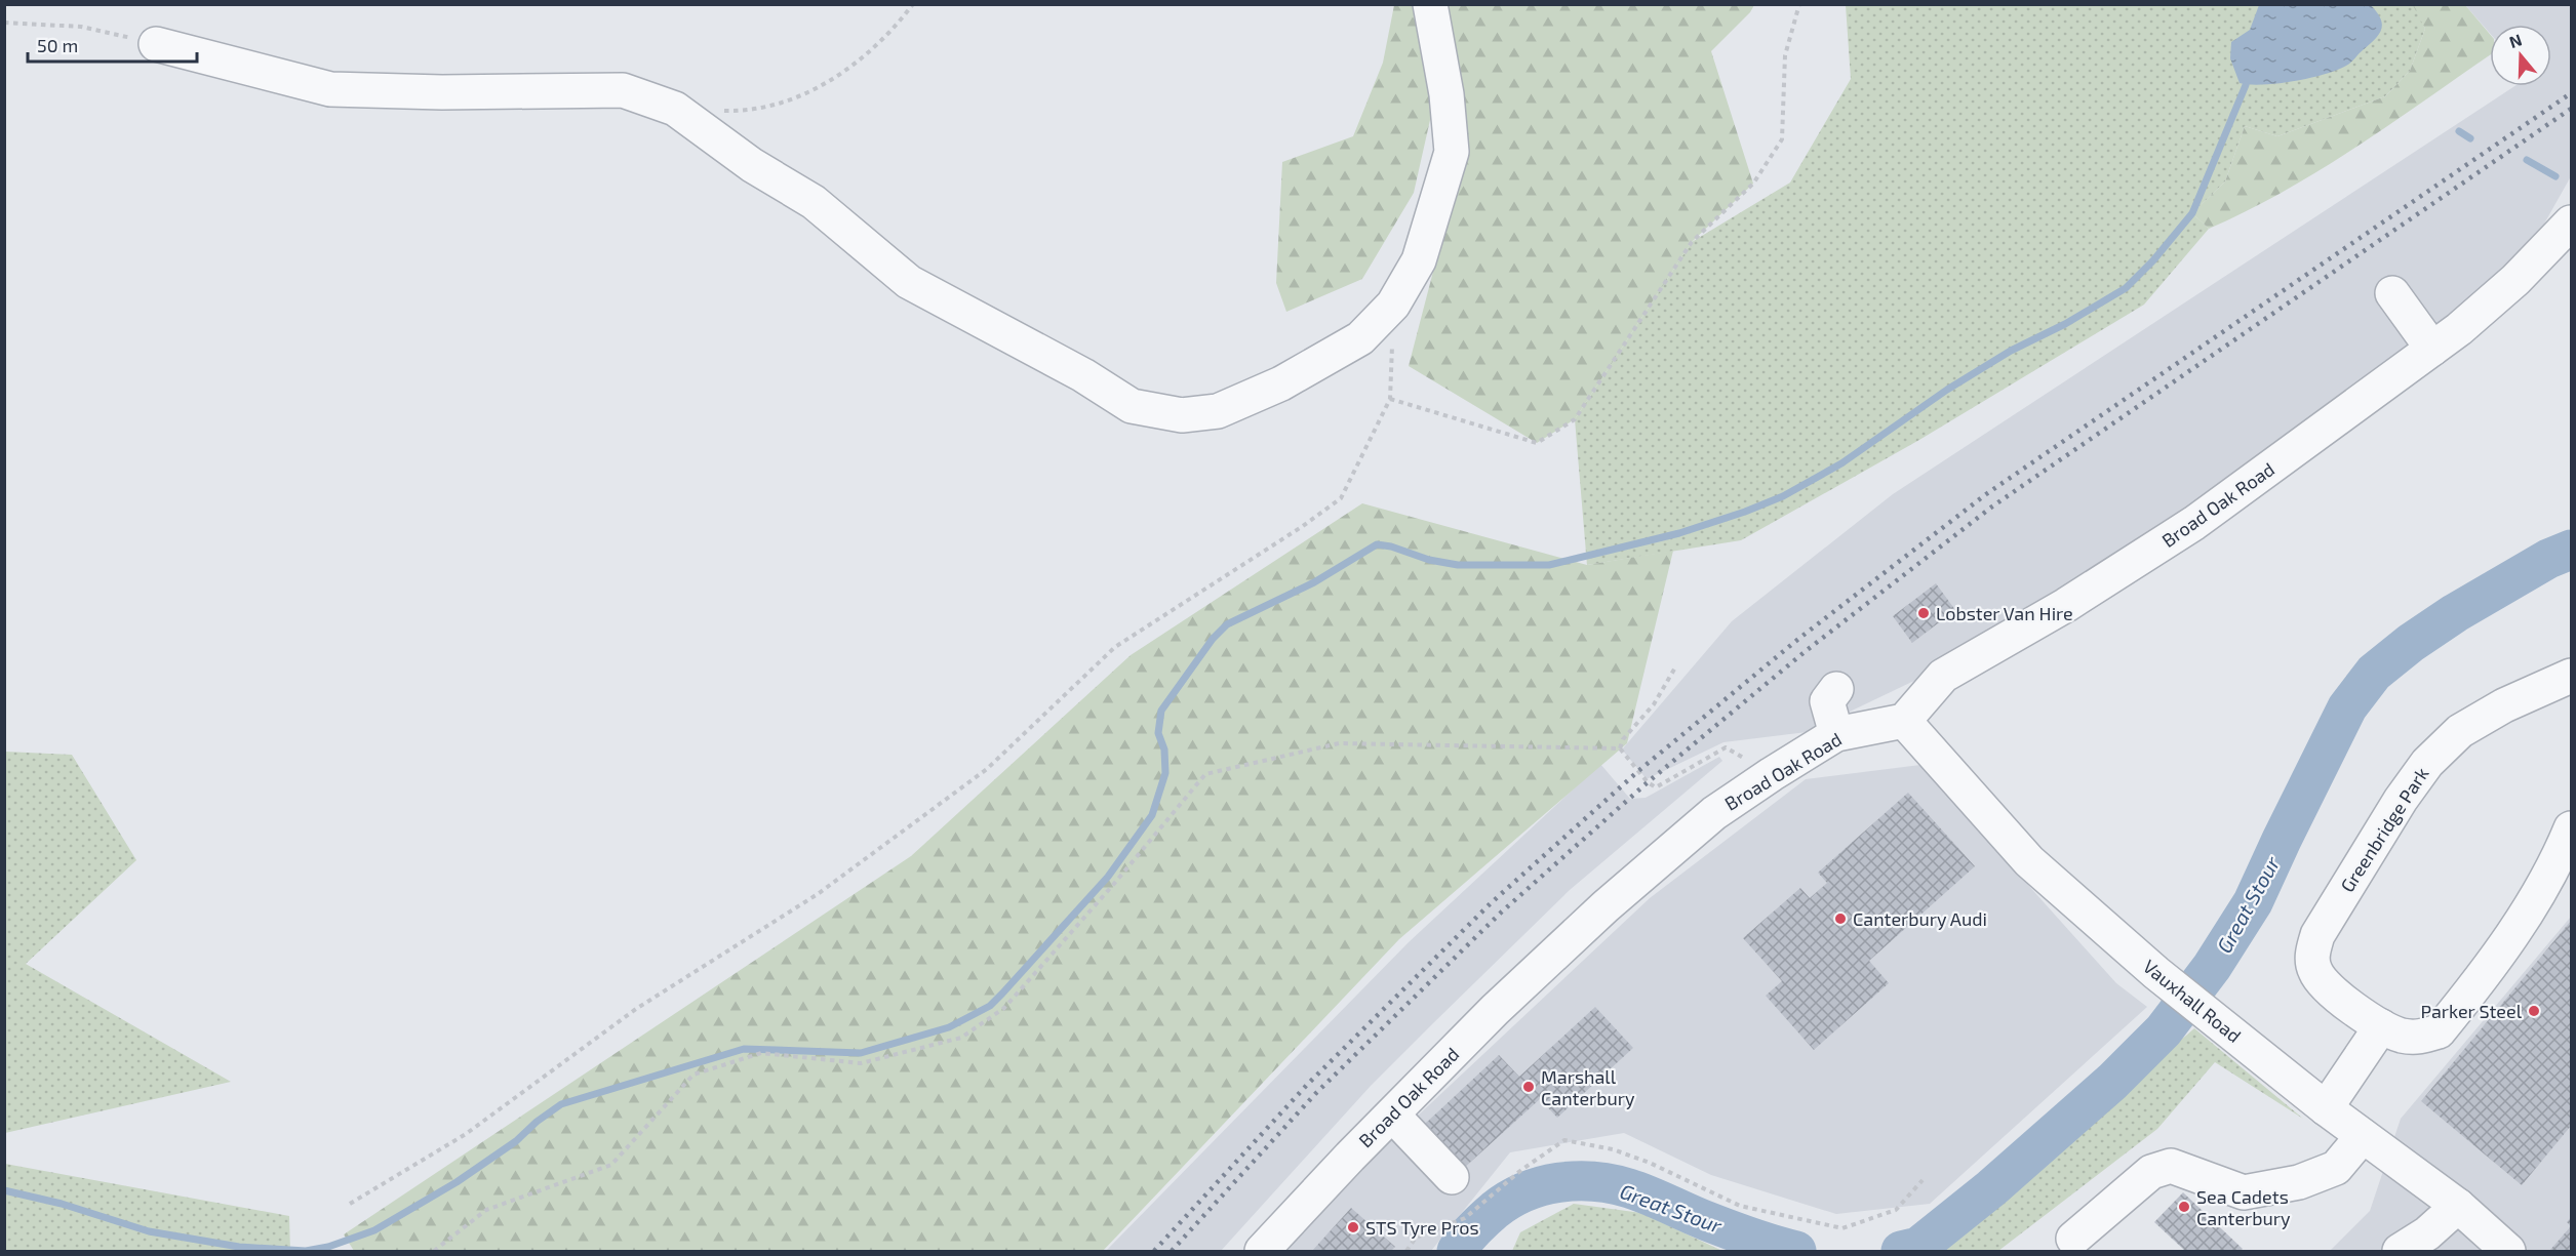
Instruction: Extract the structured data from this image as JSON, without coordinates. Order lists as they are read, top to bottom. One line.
{"streets":{"street":["Broad Oak Road","Greenbridge Park","Vauxhall Road"]},"crossings":[["Broad Oak Road","Vauxhall Road"]],"water":["Great Stour"],"places":["Lobster Van Hire","Canterbury Audi","Parker Steel","Marshall Canterbury","Sea Cadets Canterbury","STS Tyre Pros"],"scale_bar":"50 m","north":"top"}
